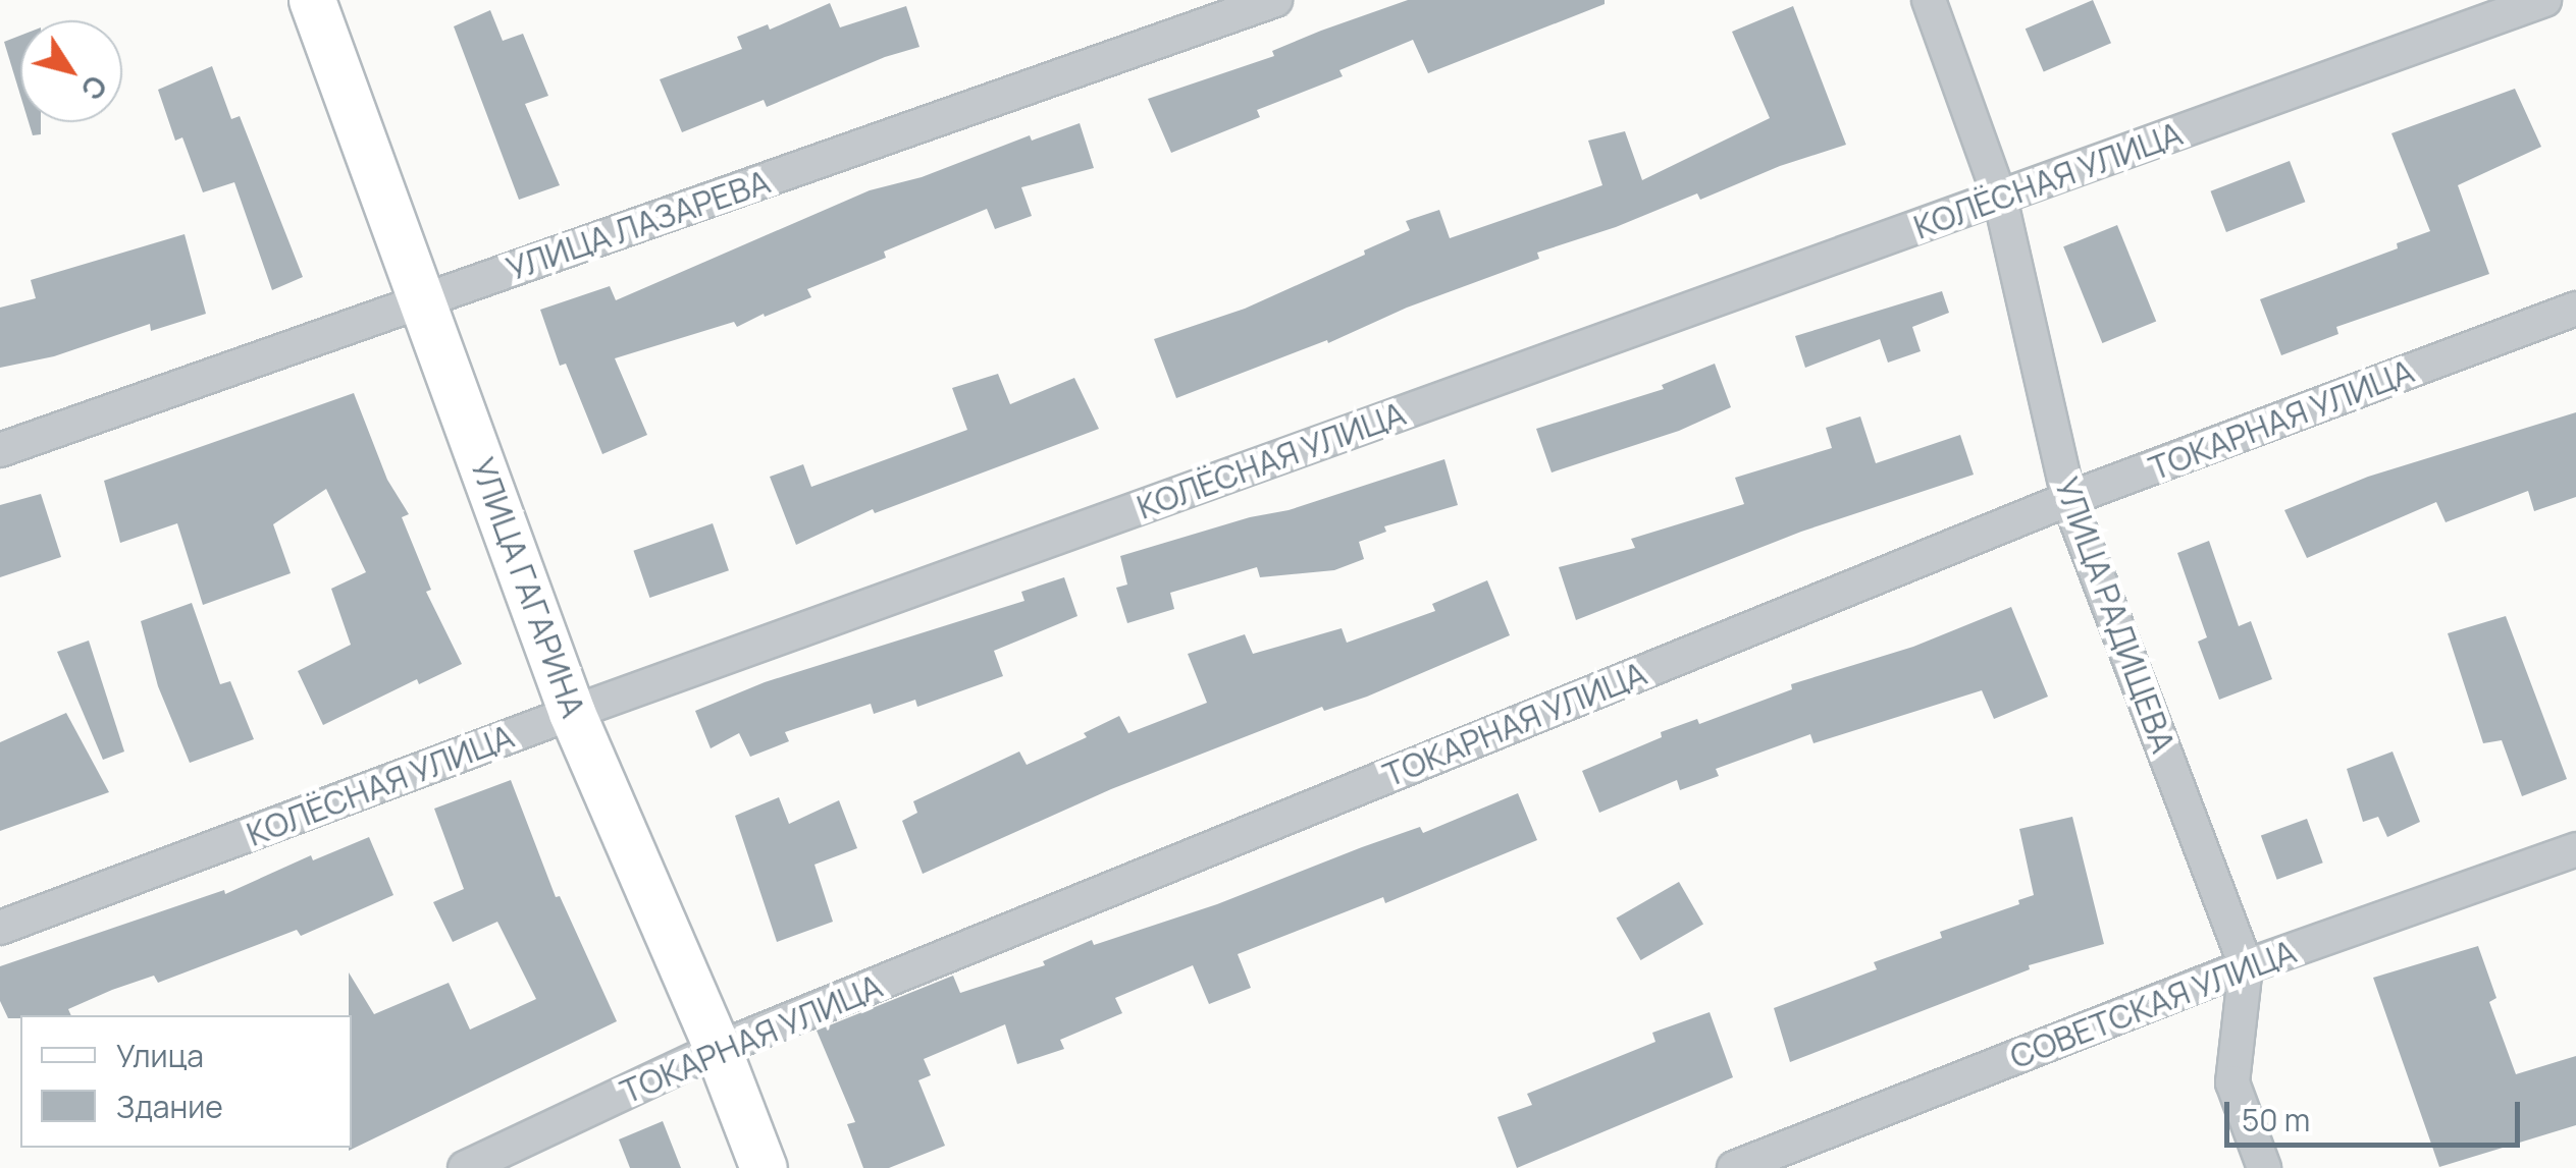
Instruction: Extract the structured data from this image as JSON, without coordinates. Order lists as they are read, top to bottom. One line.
{"streets":{"street":["КОЛЁСНАЯ УЛИЦА","УЛИЦА ЛАЗАРЕВА","ТОКАРНАЯ УЛИЦА","УЛИЦА ГАГАРИНА","УЛИЦА РАДИЩЕВА","СОВЕТСКАЯ УЛИЦА"]},"crossings":[["КОЛЁСНАЯ УЛИЦА","УЛИЦА ГАГАРИНА"],["КОЛЁСНАЯ УЛИЦА","УЛИЦА РАДИЩЕВА"],["УЛИЦА ЛАЗАРЕВА","УЛИЦА ГАГАРИНА"],["ТОКАРНАЯ УЛИЦА","УЛИЦА ГАГАРИНА"],["ТОКАРНАЯ УЛИЦА","УЛИЦА РАДИЩЕВА"],["УЛИЦА РАДИЩЕВА","СОВЕТСКАЯ УЛИЦА"]],"legend":["Улица","Здание"],"scale_bar":"50 m","north":"bottom right"}
